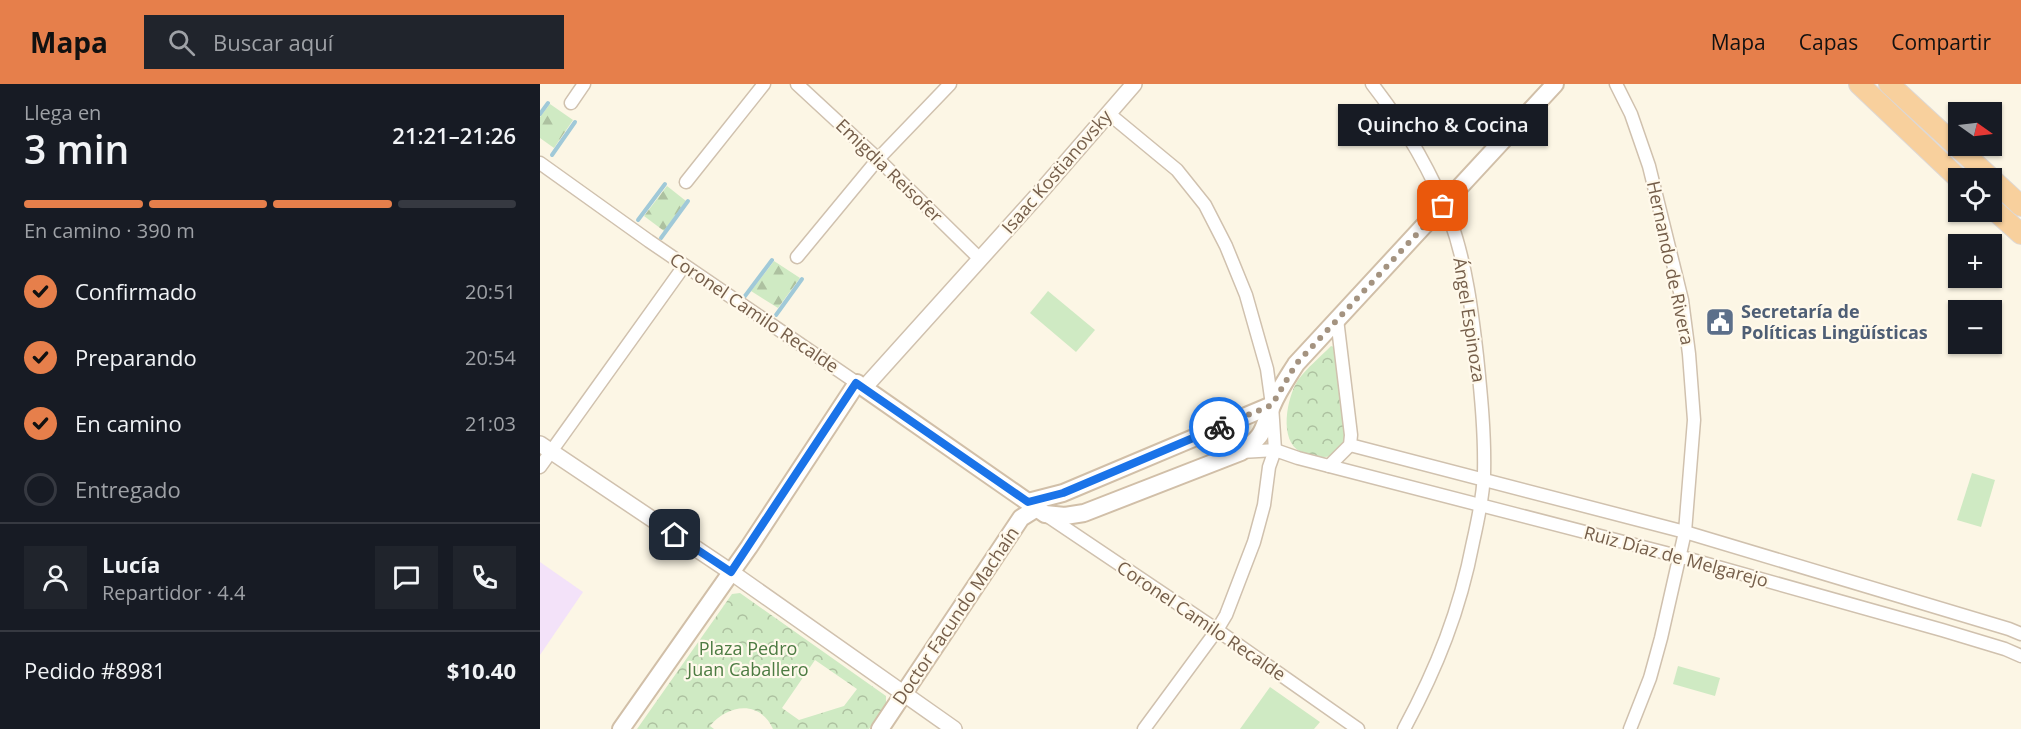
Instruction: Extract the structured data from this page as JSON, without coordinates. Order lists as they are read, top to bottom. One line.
{"streets":{"main road":["Coronel Camilo Recalde","Doctor Facundo Machaín"],"street":["Emigdia Reisofer","Isaac Kostianovsky","Hernando de Rivera","Ángel Espinoza","Ruiz Díaz de Melgarejo"]},"crossings":[["Emigdia Reisofer","Isaac Kostianovsky"],["Isaac Kostianovsky","Coronel Camilo Recalde"],["Hernando de Rivera","Ruiz Díaz de Melgarejo"],["Coronel Camilo Recalde","Doctor Facundo Machaín"],["Ángel Espinoza","Ruiz Díaz de Melgarejo"]],"parks":["Plaza Pedro Juan Caballero"],"places":{"other":["Quincho & Cocina"],"public building":["Secretaría de Políticas Lingüísticas"]},"north":"right","page":{"header":"Mapa","search":"Buscar aquí","nav":["Mapa","Capas","Compartir"],"heading":["3 min","Llega en","21:21–21:26"],"panel":["Lucía","Repartidor · 4.4","Pedido #8981","$10.40"],"map_buttons":["+","−"],"bubble":"Quincho & Cocina","bar":"En camino · 390 m","list":[["Confirmado","20:51"],["Preparando","20:54"],["En camino","21:03"],"Entregado"]}}
